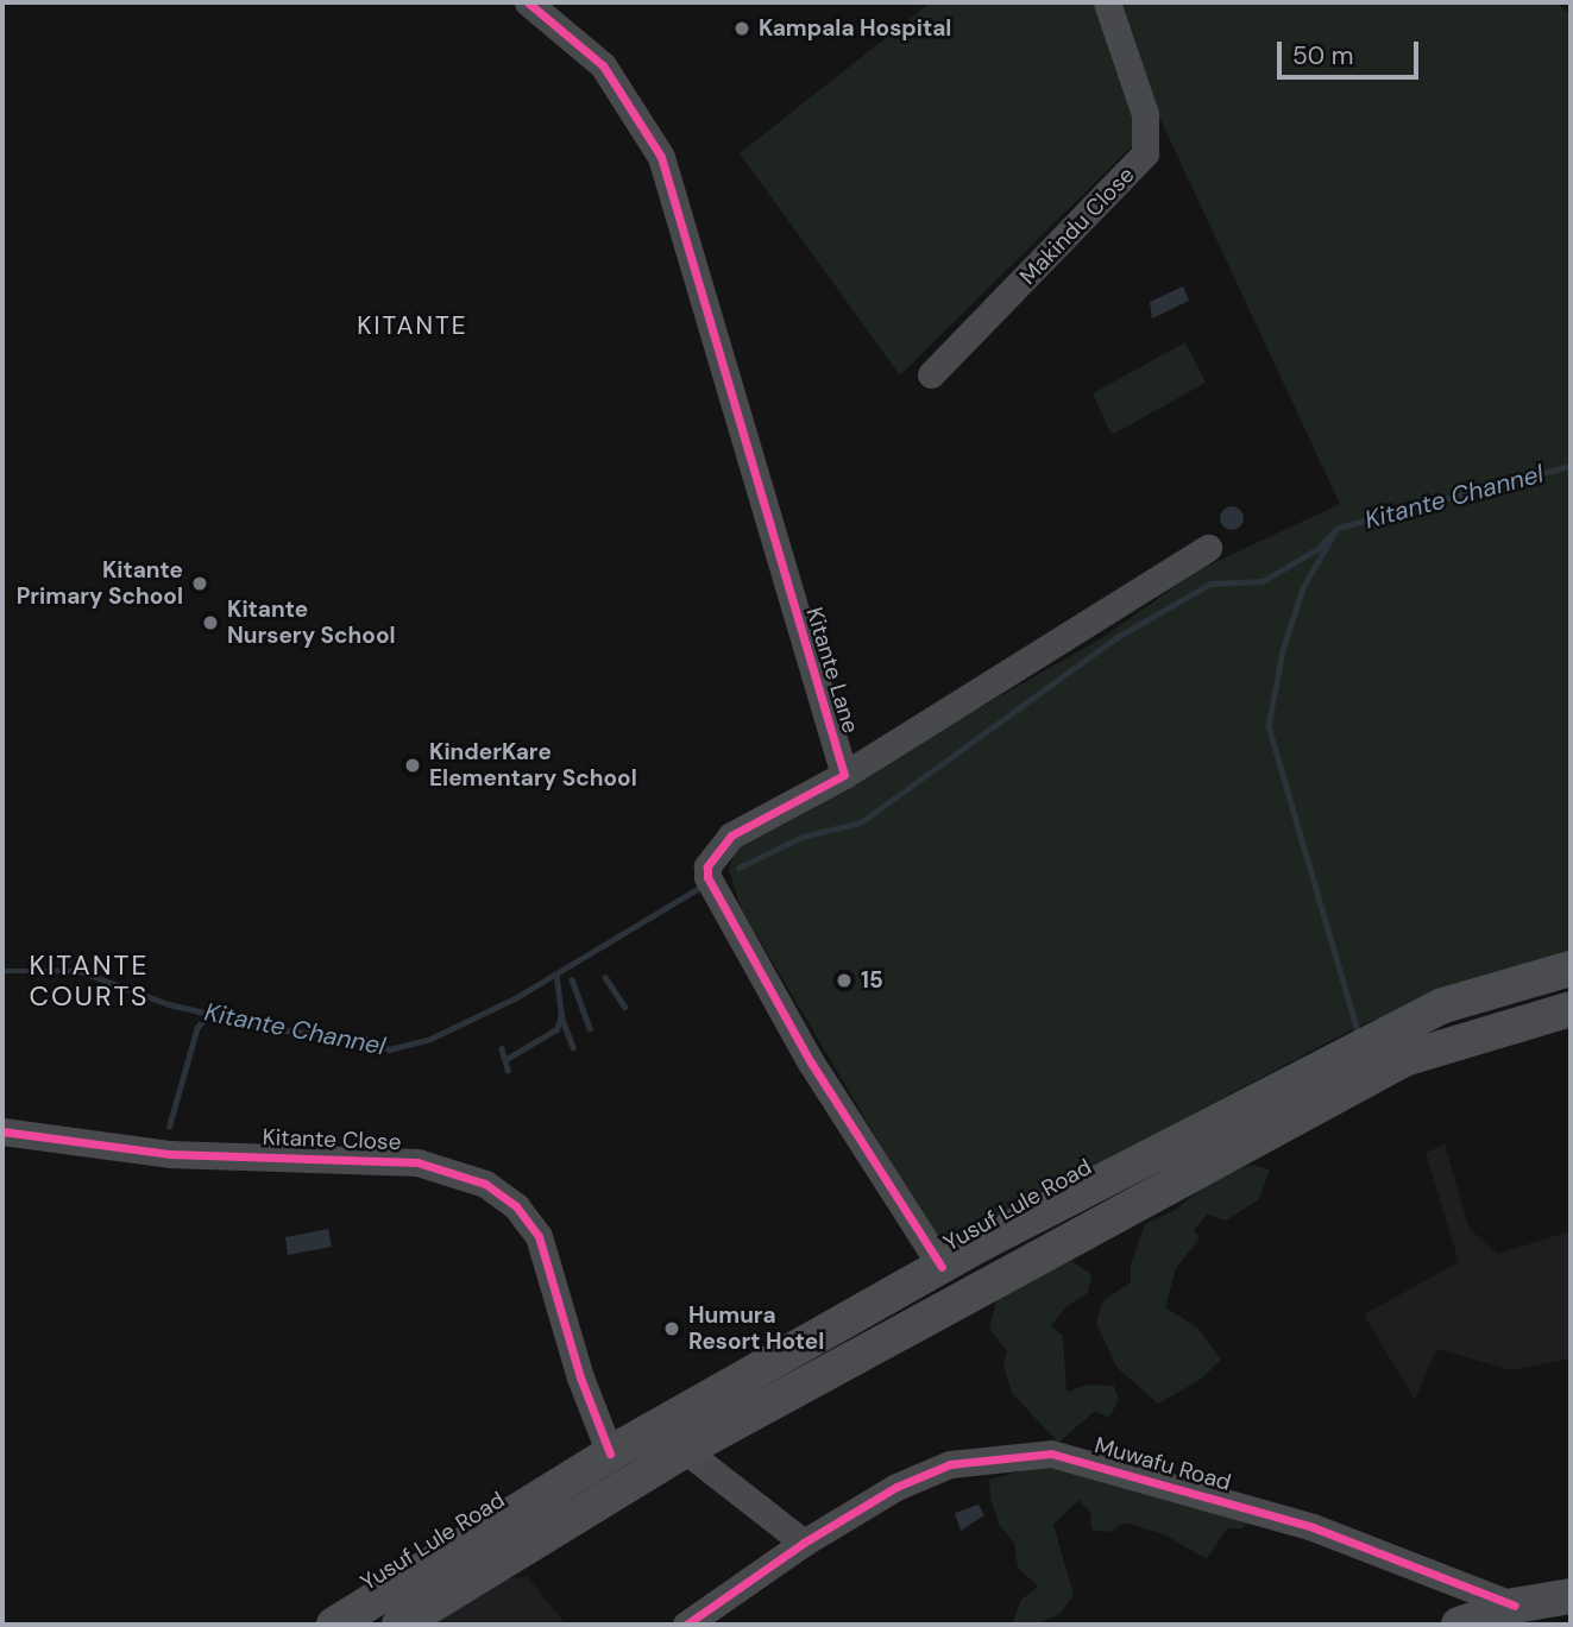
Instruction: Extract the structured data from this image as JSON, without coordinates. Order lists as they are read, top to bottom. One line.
{"streets":{"main road":["Yusuf Lule Road"],"street":["Makindu Close","Kitante Lane","Kitante Close","Muwafu Road"]},"crossings":[["Kitante Close","Yusuf Lule Road"]],"districts":["KITANTE","KITANTE COURTS"],"water":["Kitante Channel"],"places":["Kampala Hospital","Kitante Primary School","Kitante Nursery School","KinderKare Elementary School","15","Humura Resort Hotel"],"scale_bar":"50 m"}
